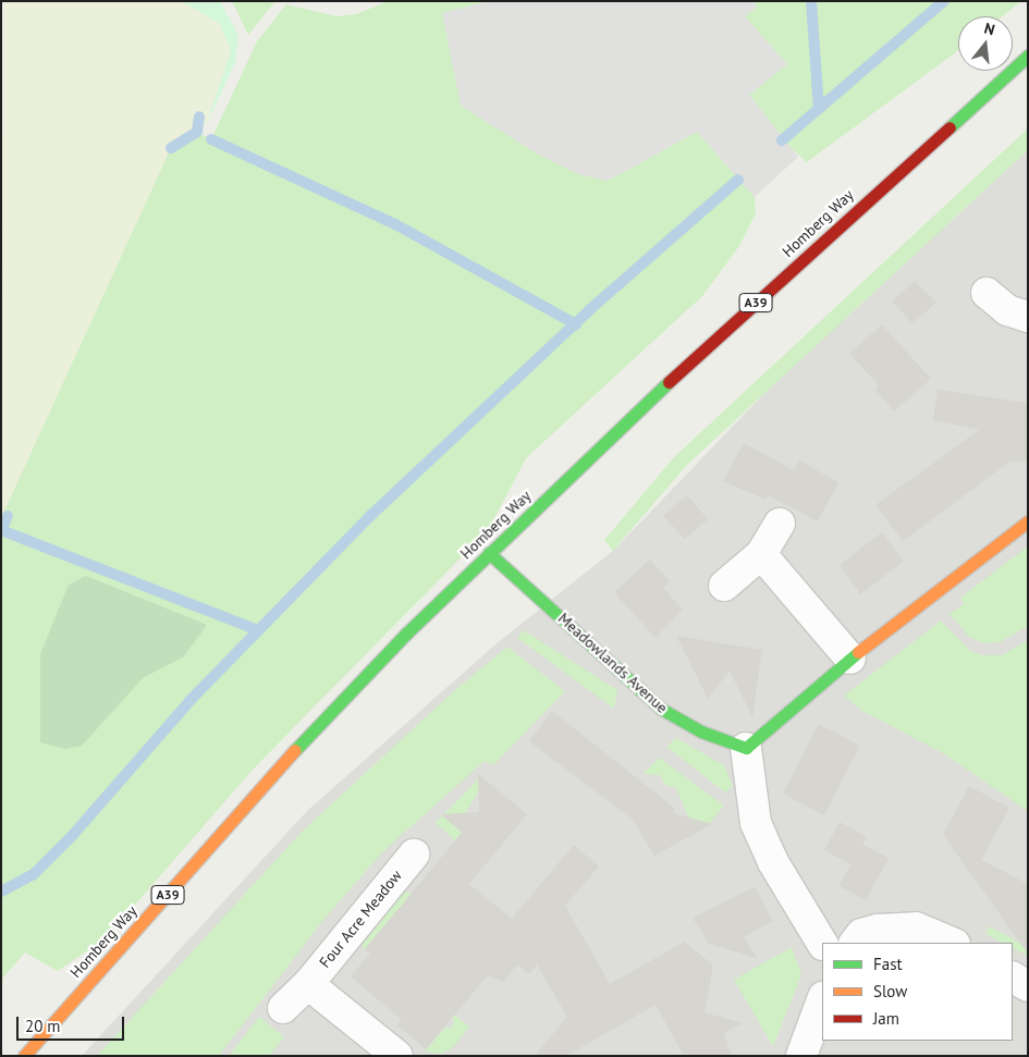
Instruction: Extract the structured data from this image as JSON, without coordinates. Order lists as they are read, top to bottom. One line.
{"streets":{"main road":["Homberg Way","A39","Meadowlands Avenue"],"street":["Four Acre Meadow"]},"crossings":[["Homberg Way","Meadowlands Avenue"]],"legend":["Fast","Slow","Jam"],"scale_bar":"20 m","north":"top"}
